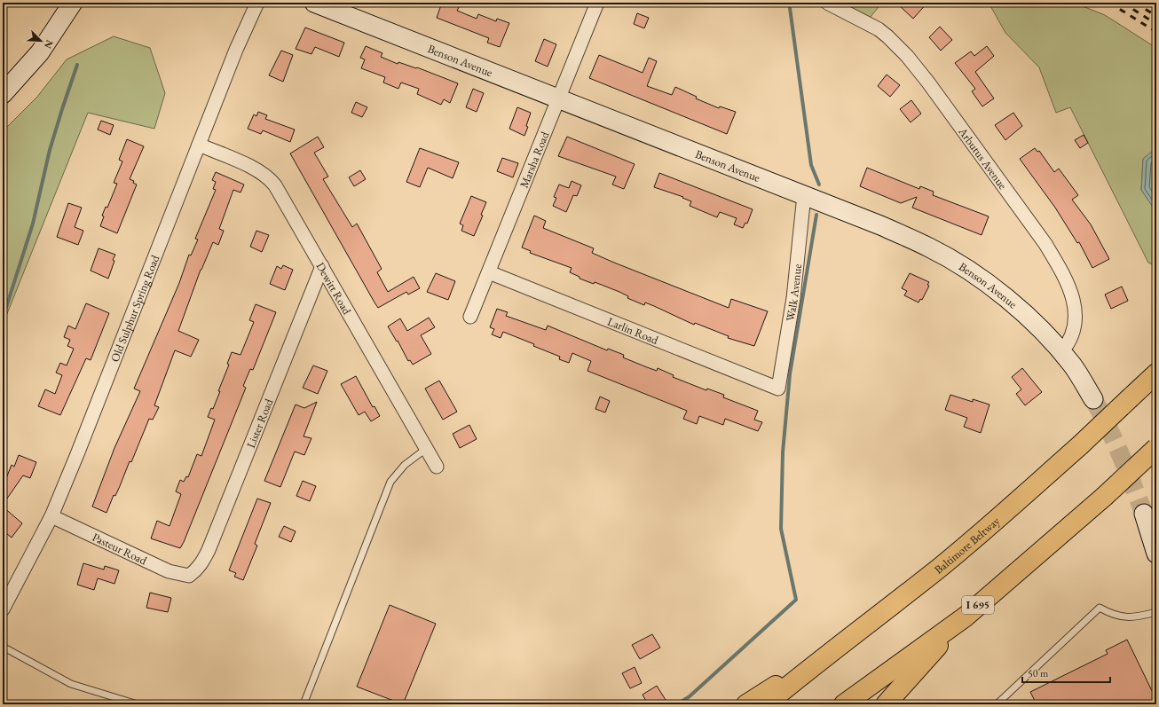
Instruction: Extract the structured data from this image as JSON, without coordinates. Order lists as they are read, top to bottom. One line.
{"streets":{"highway":["Baltimore Beltway","I 695"],"street":["Benson Avenue","Arbutus Avenue","Marsha Road","Dewitt Road","Walk Avenue","Old Sulphur Spring Road","Larlin Road","Lister Road","Pasteur Road"]},"crossings":[["Benson Avenue","Arbutus Avenue"],["Benson Avenue","Marsha Road"],["Benson Avenue","Walk Avenue"],["Marsha Road","Larlin Road"],["Dewitt Road","Old Sulphur Spring Road"],["Dewitt Road","Lister Road"],["Walk Avenue","Larlin Road"],["Old Sulphur Spring Road","Pasteur Road"],["Lister Road","Pasteur Road"]],"scale_bar":"50 m","north":"bottom right"}
